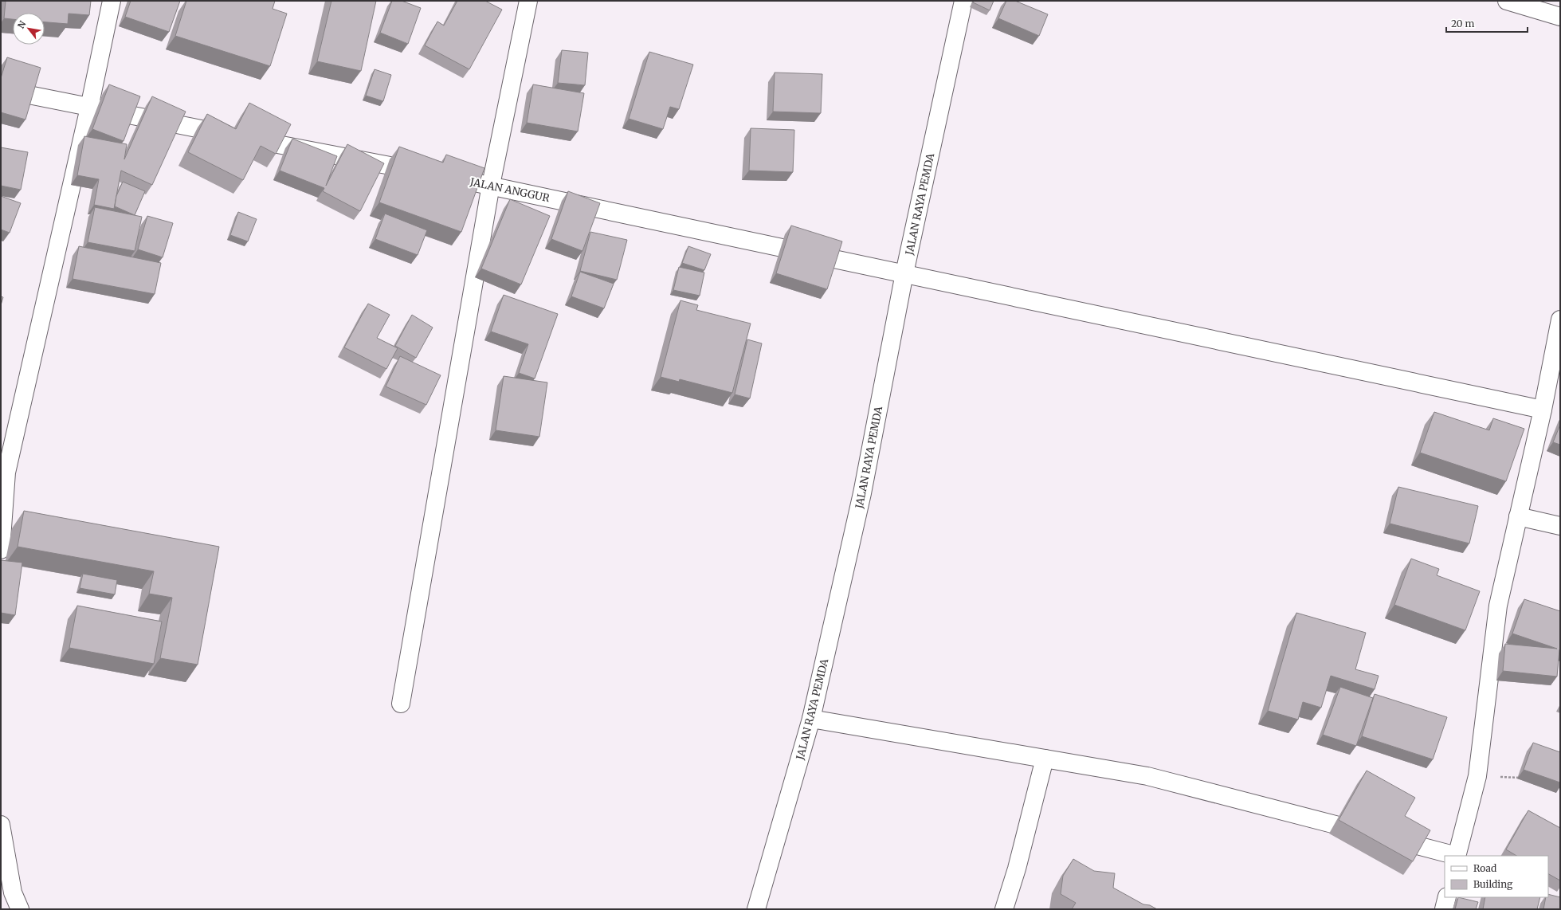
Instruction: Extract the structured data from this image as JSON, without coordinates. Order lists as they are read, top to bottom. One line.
{"streets":{"street":["JALAN ANGGUR","JALAN RAYA PEMDA"]},"crossings":[["JALAN ANGGUR","JALAN RAYA PEMDA"]],"legend":["Road","Building"],"scale_bar":"20 m","north":"top left"}
